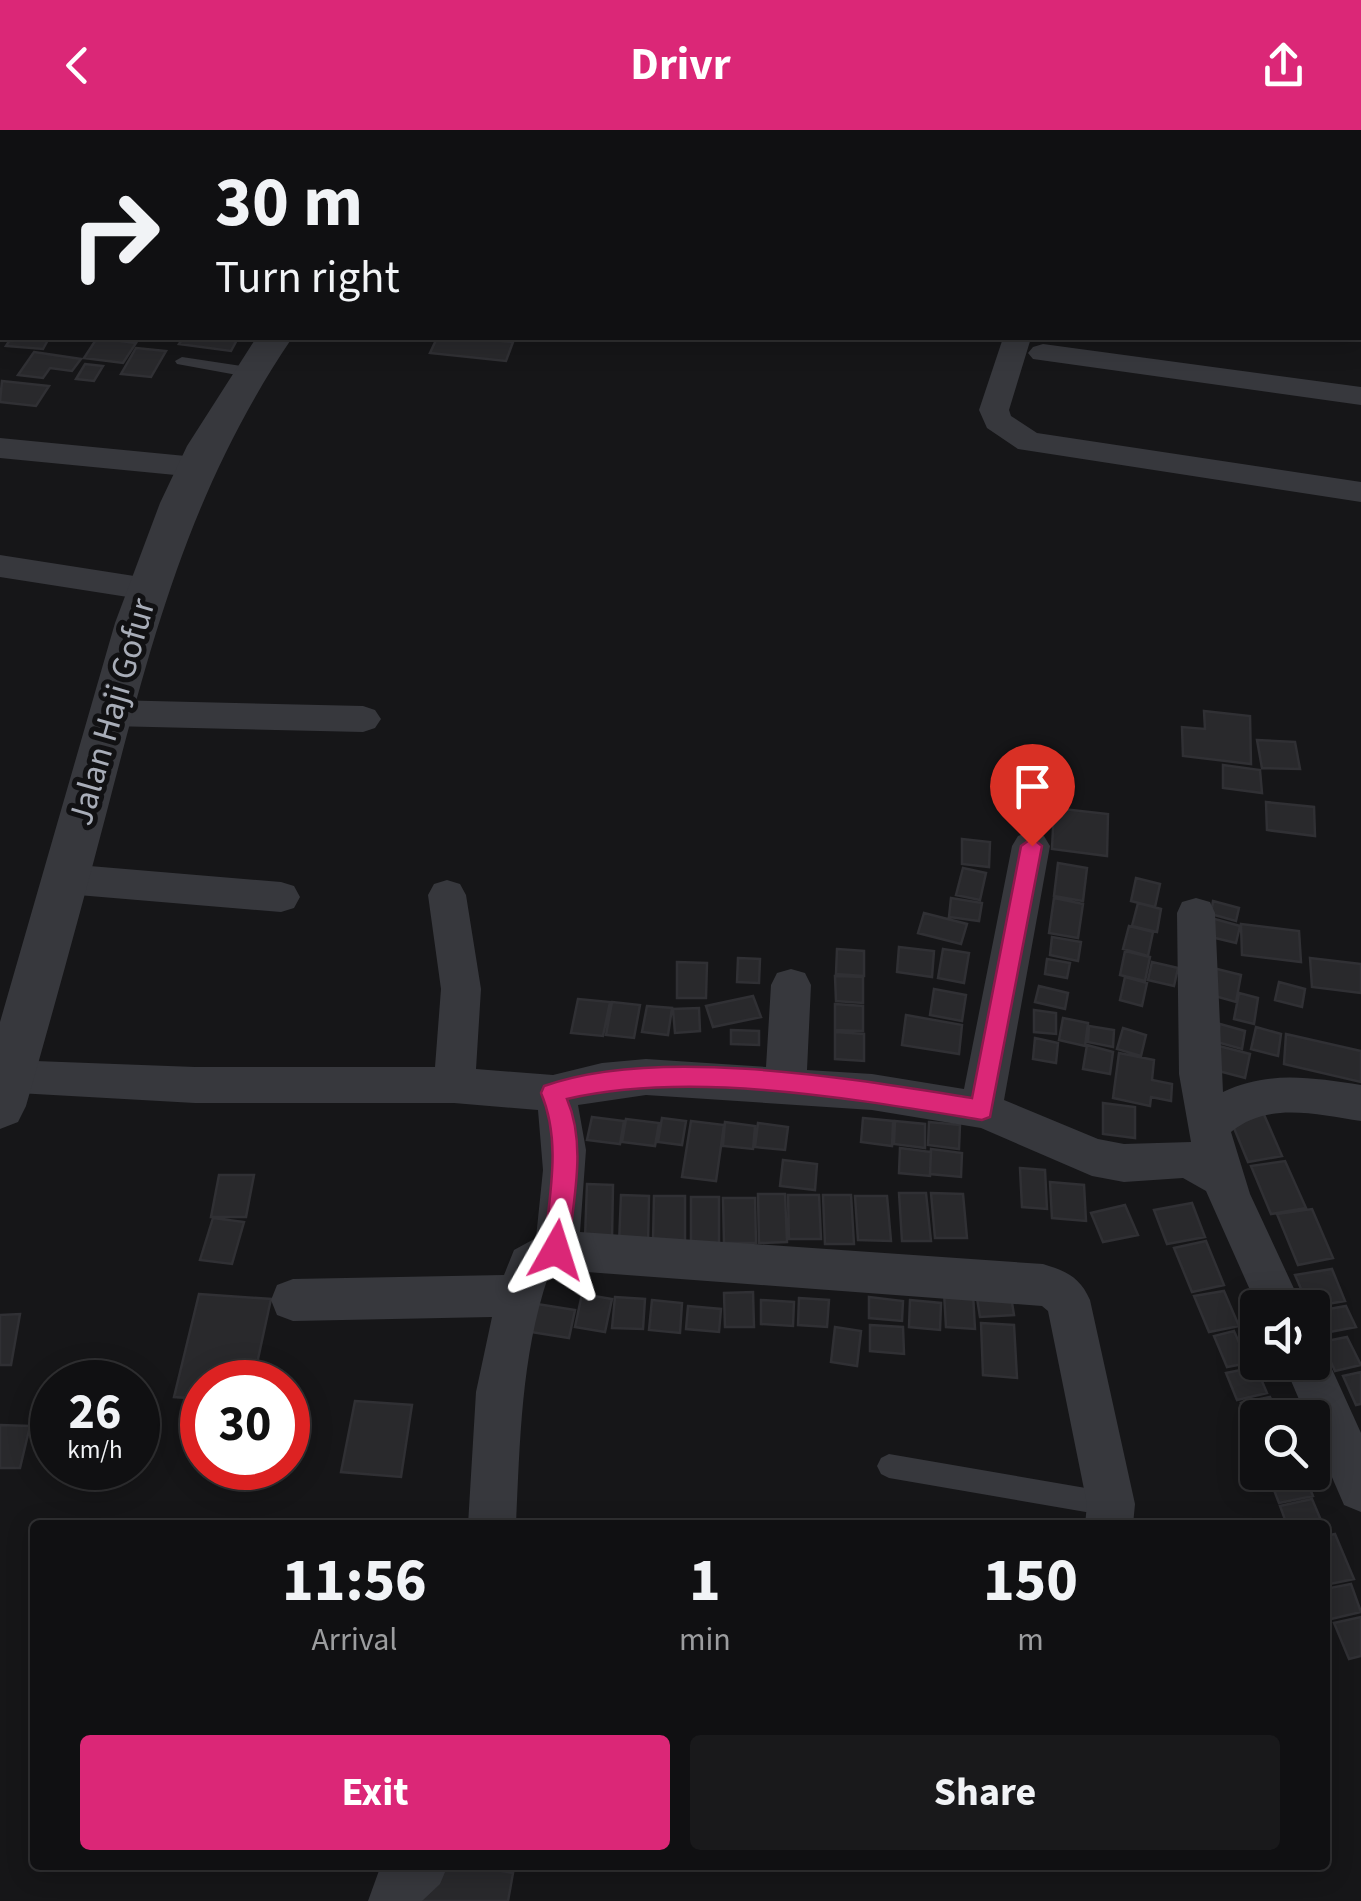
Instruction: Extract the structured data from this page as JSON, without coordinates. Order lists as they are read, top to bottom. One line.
{"streets":{"street":["Jalan Haji Gofur"]},"page":{"header":"Drivr","turn":["30 m","Turn right"],"speed":"26 km/h","limit":"30","eta":["11:56","Arrival","1","min","150","m"],"buttons":["Exit","Share"]}}
